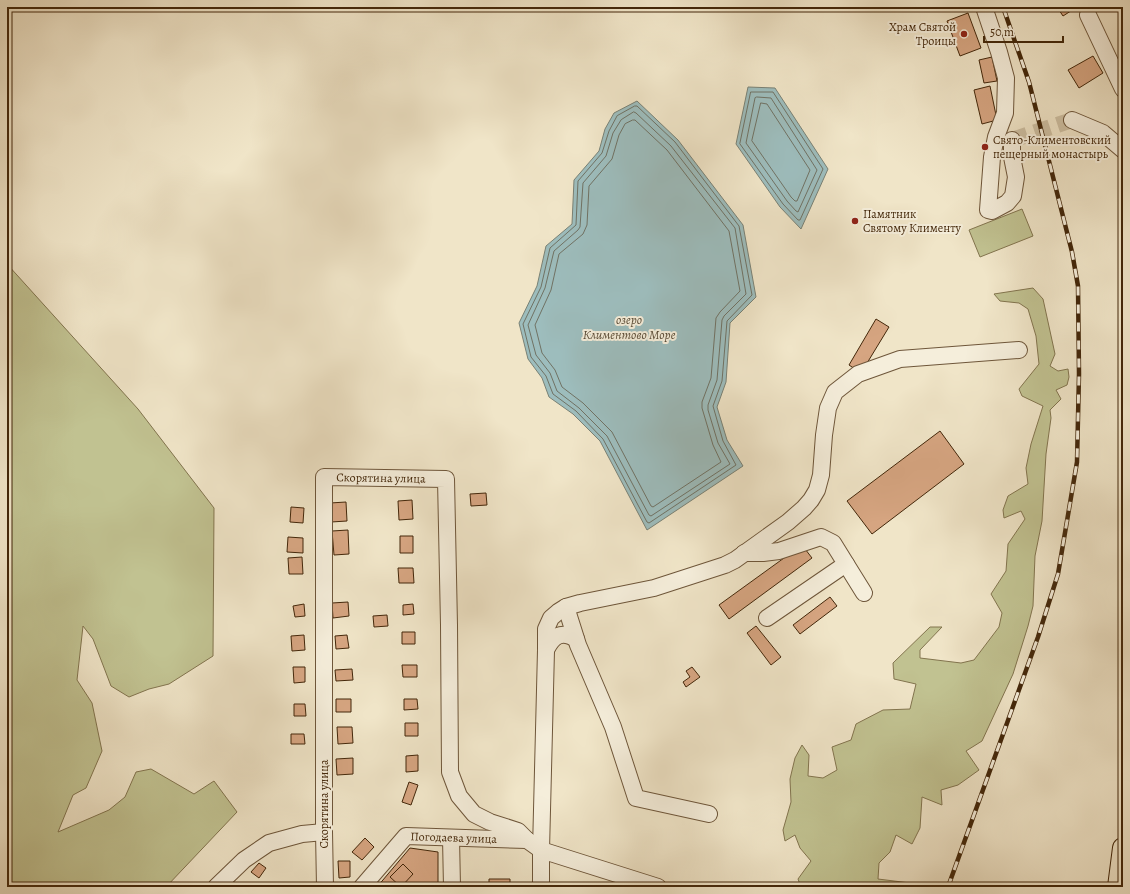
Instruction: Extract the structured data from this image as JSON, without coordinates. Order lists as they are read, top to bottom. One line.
{"streets":{"street":["Скорятина улица","Погодаева улица"]},"crossings":[["Скорятина улица","Погодаева улица"]],"water":["озеро Климентово Море"],"places":["Храм Святой Троицы","Свято-Климентовский пещерный монастырь","Памятник Святому Клименту"],"scale_bar":"50 m"}
